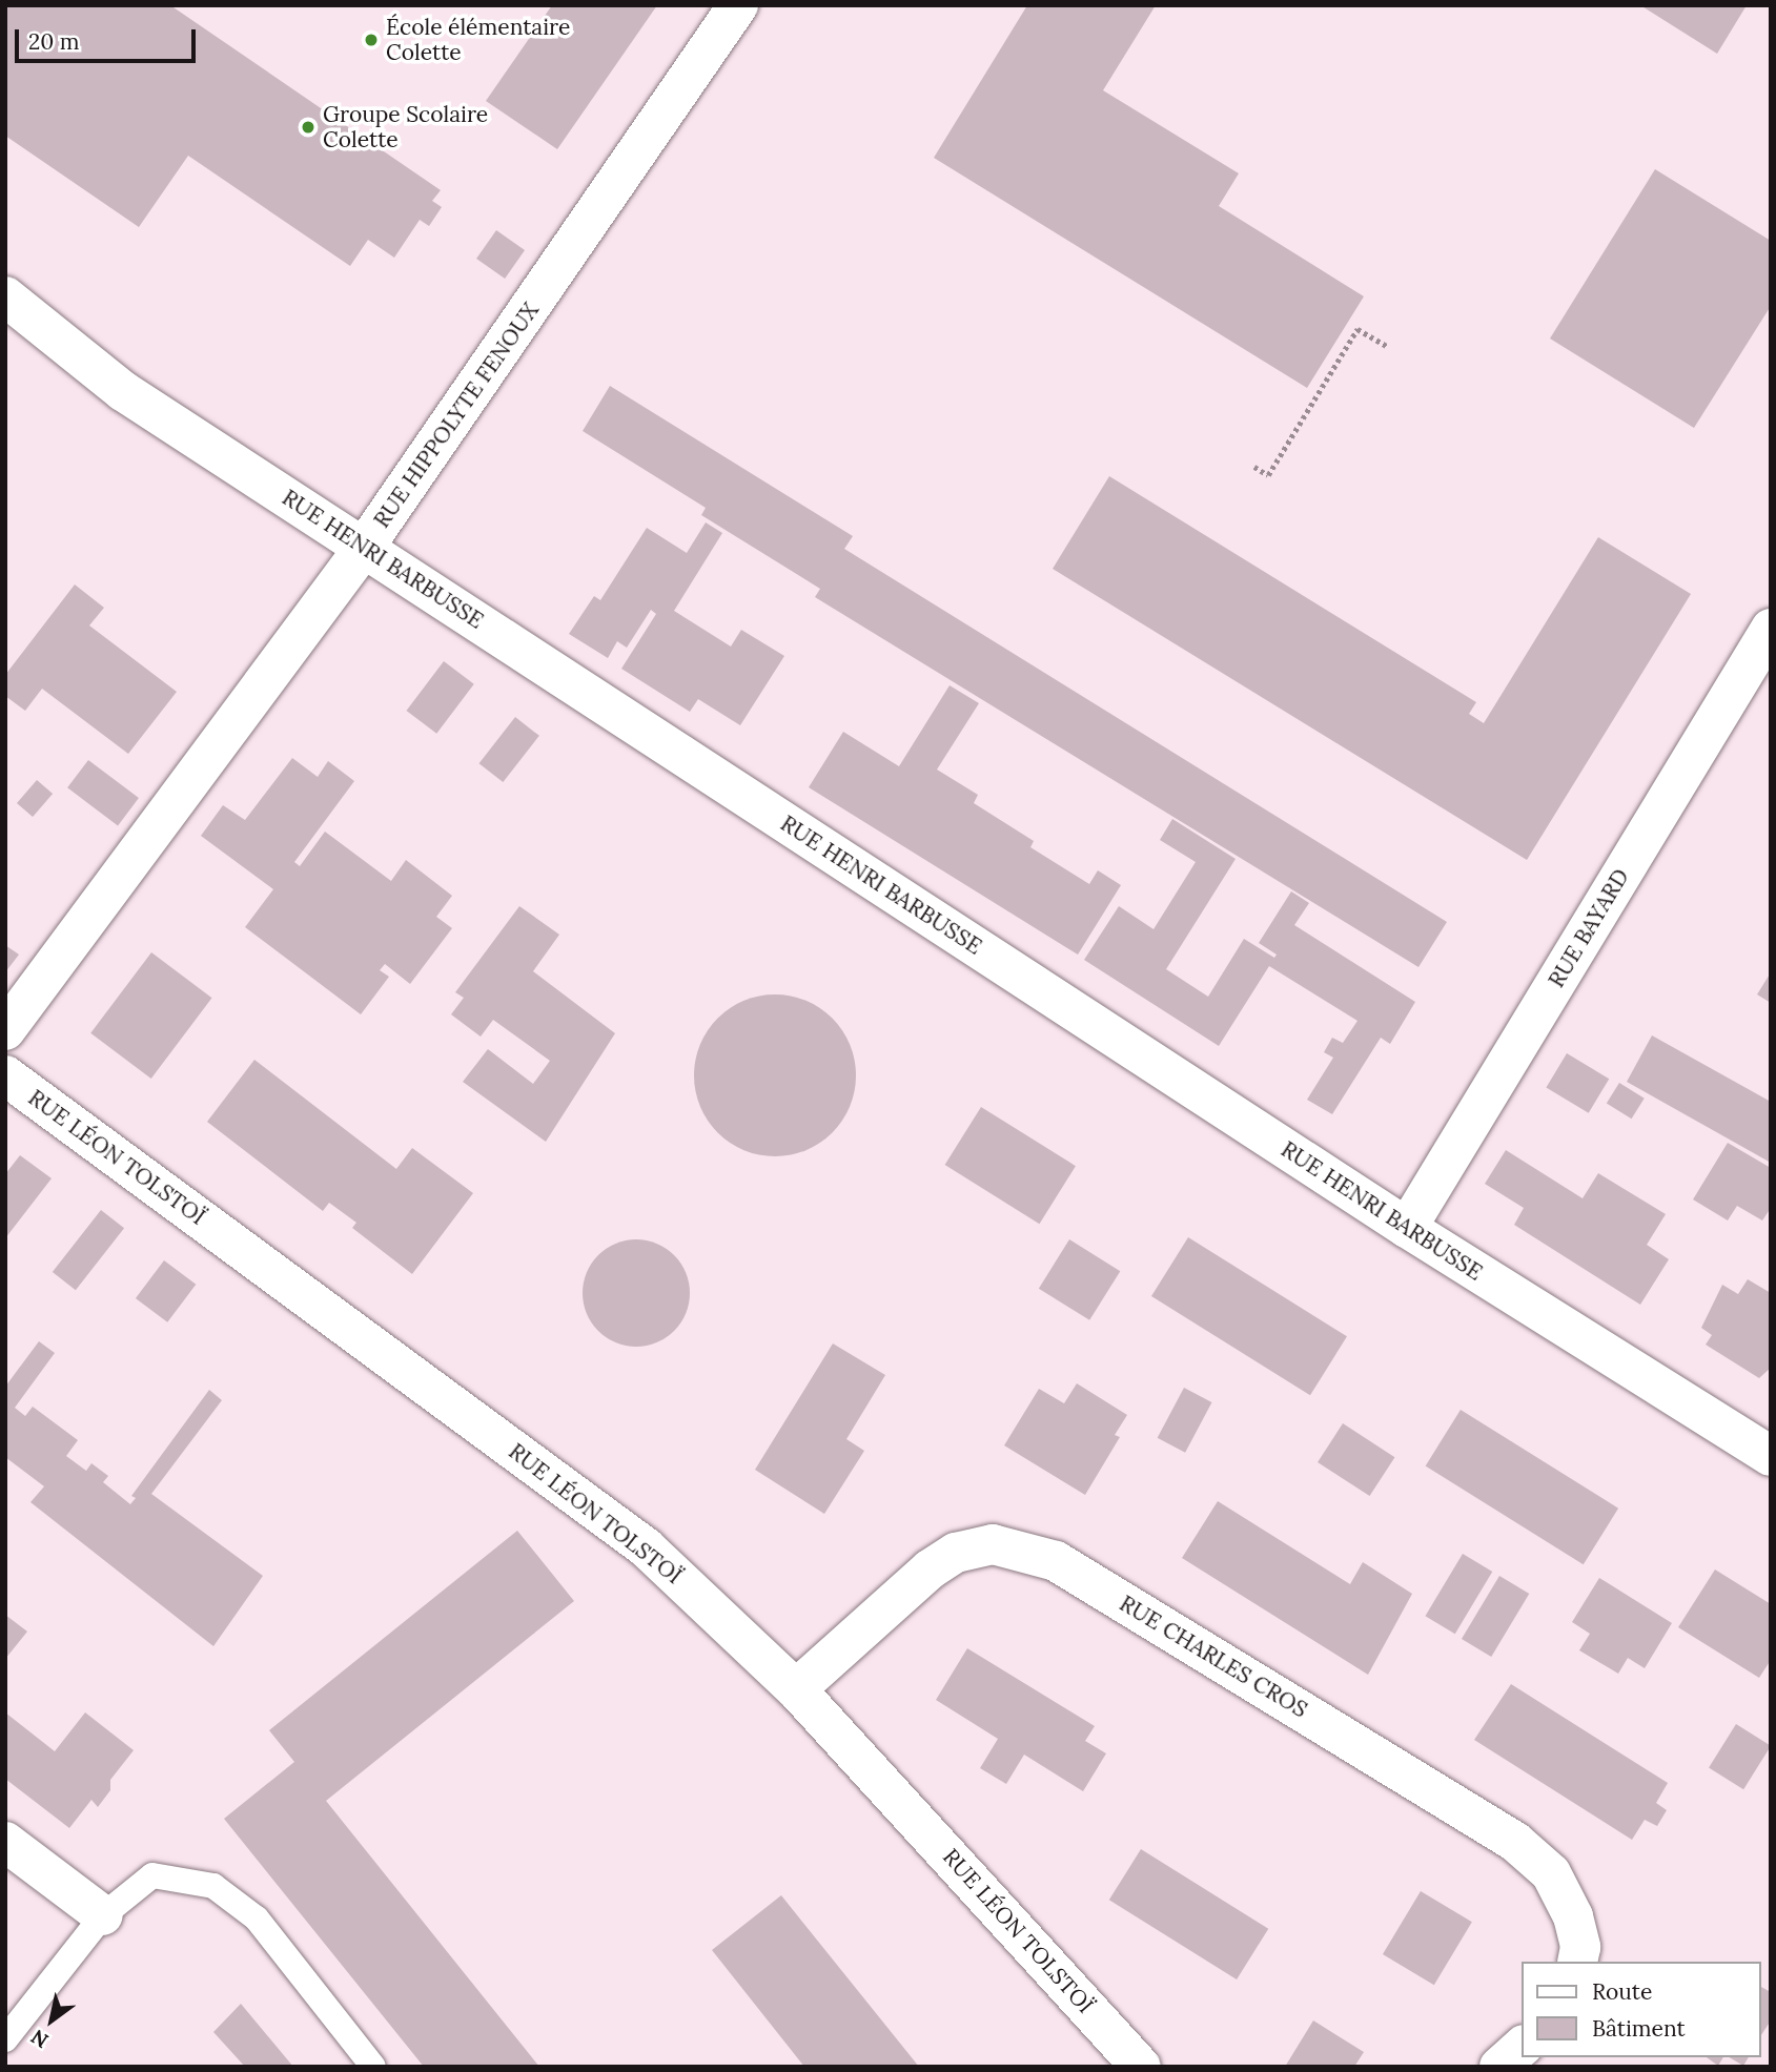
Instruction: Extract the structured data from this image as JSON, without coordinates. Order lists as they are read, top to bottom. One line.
{"streets":{"street":["RUE HIPPOLYTE FENOUX","RUE HENRI BARBUSSE","RUE BAYARD","RUE LÉON TOLSTOÏ","RUE CHARLES CROS"]},"crossings":[["RUE HIPPOLYTE FENOUX","RUE HENRI BARBUSSE"],["RUE HENRI BARBUSSE","RUE BAYARD"],["RUE LÉON TOLSTOÏ","RUE CHARLES CROS"]],"places":["École élémentaire Colette","Groupe Scolaire Colette"],"legend":["Route","Bâtiment"],"scale_bar":"20 m","north":"bottom left"}
